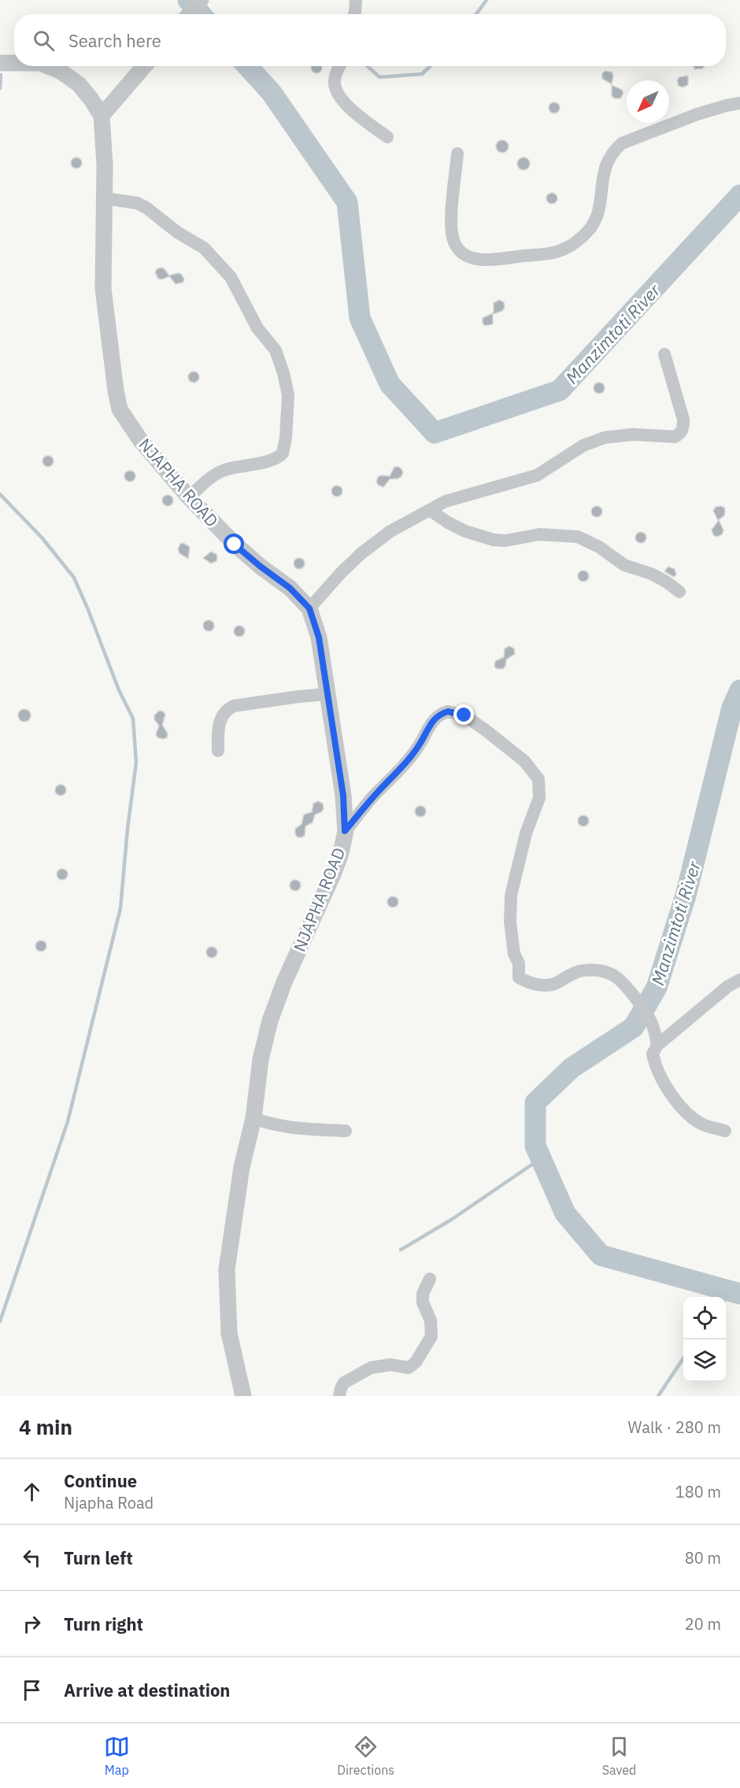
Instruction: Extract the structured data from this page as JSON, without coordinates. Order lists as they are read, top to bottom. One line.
{"streets":{"street":["NJAPHA ROAD"]},"water":["Manzimtoti River"],"north":"bottom left","page":{"search":"Search here","heading":["4 min","Walk · 280 m"],"list":[["Continue","Njapha Road","180 m"],["Turn left","80 m"],["Turn right","20 m"],"Arrive at destination"],"nav":["Map","Directions","Saved"]}}
